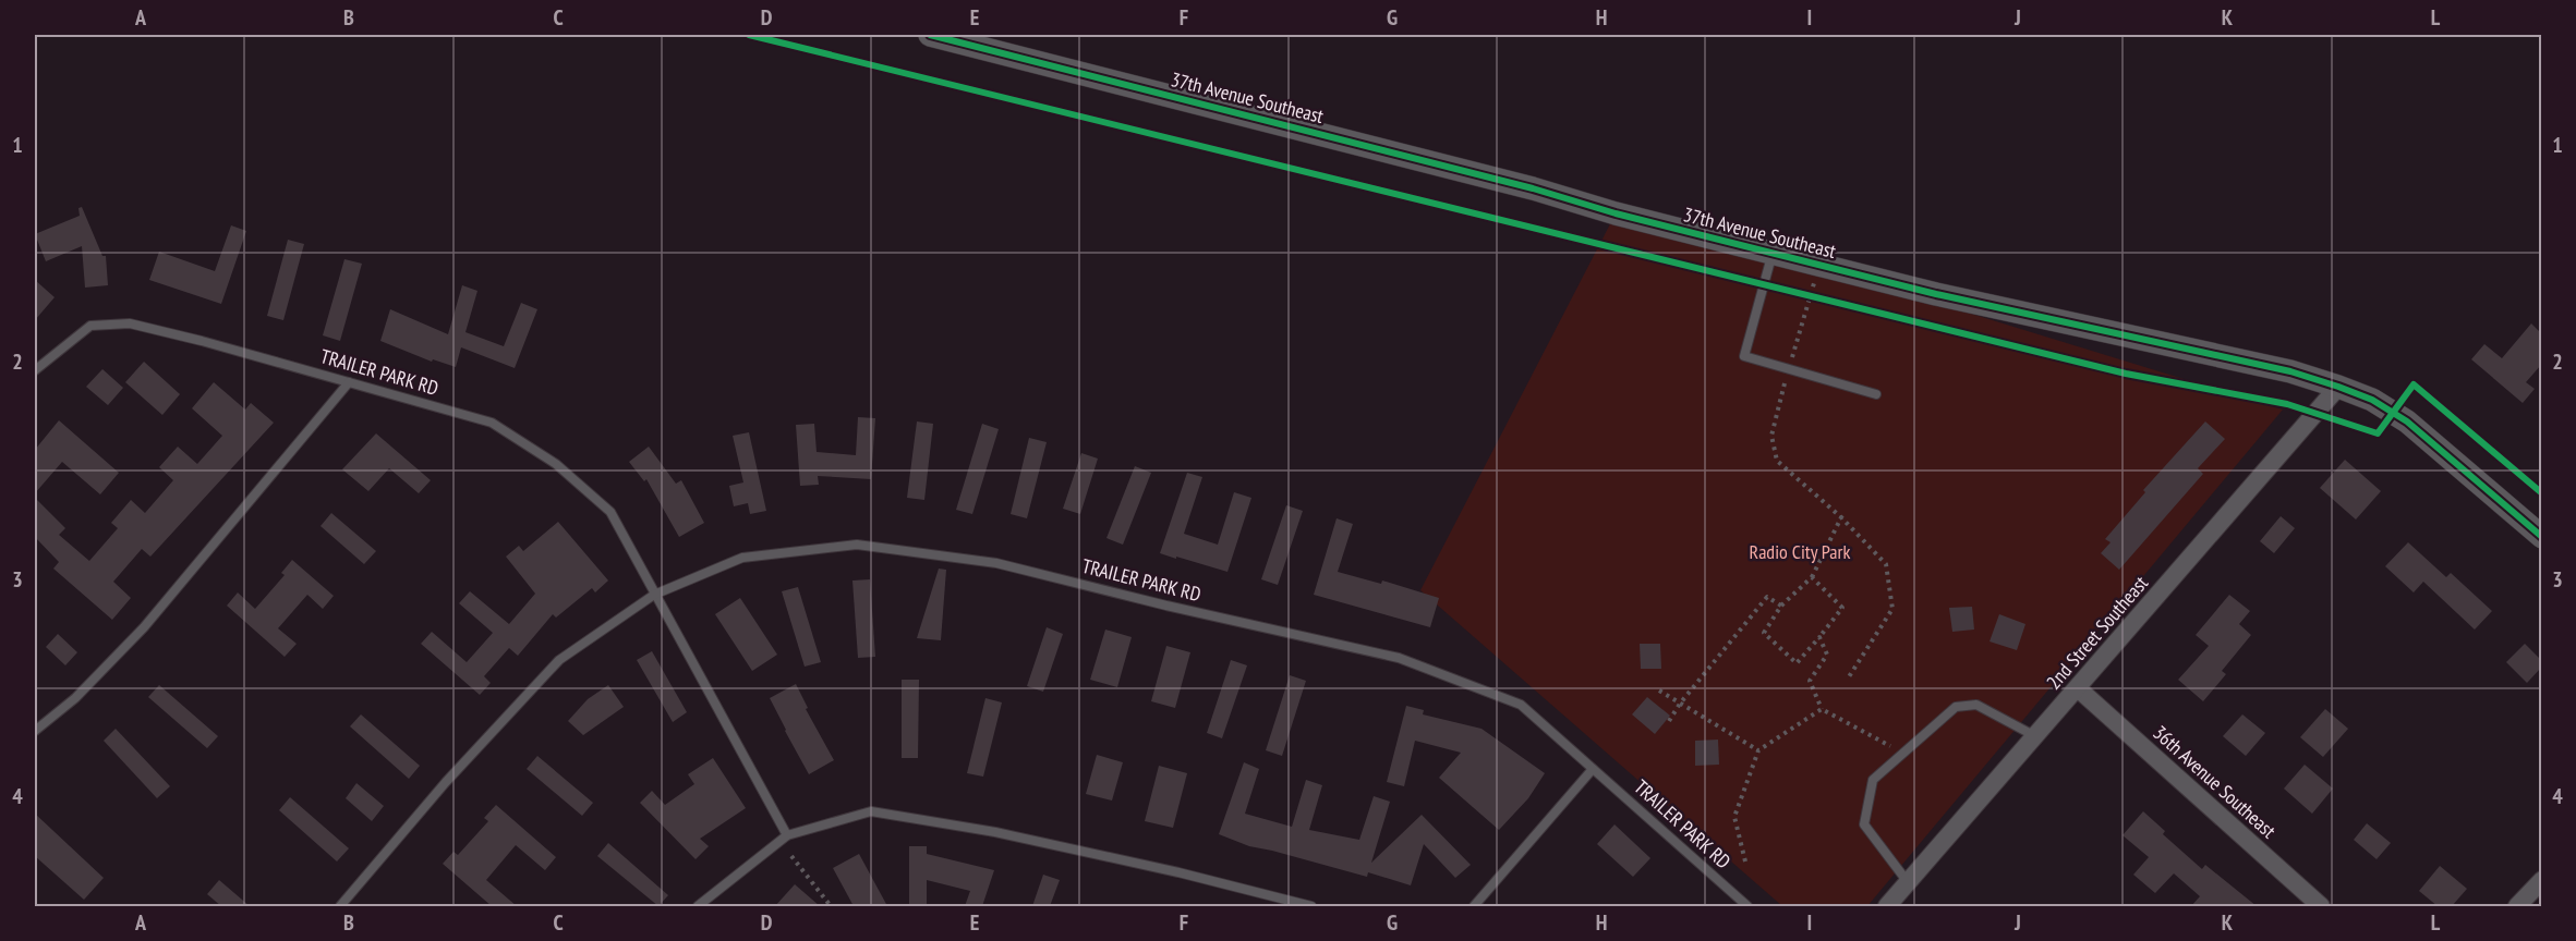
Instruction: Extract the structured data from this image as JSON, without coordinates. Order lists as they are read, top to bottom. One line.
{"streets":{"street":["37th Avenue Southeast","2nd Street Southeast","36th Avenue Southeast"],"lane":["TRAILER PARK RD"]},"crossings":[["37th Avenue Southeast","2nd Street Southeast"],["2nd Street Southeast","36th Avenue Southeast"]],"parks":["Radio City Park"],"grid":{"columns":["A","B","C","D","E","F","G","H","I","J","K","L"],"rows":["1","2","3","4"]}}
